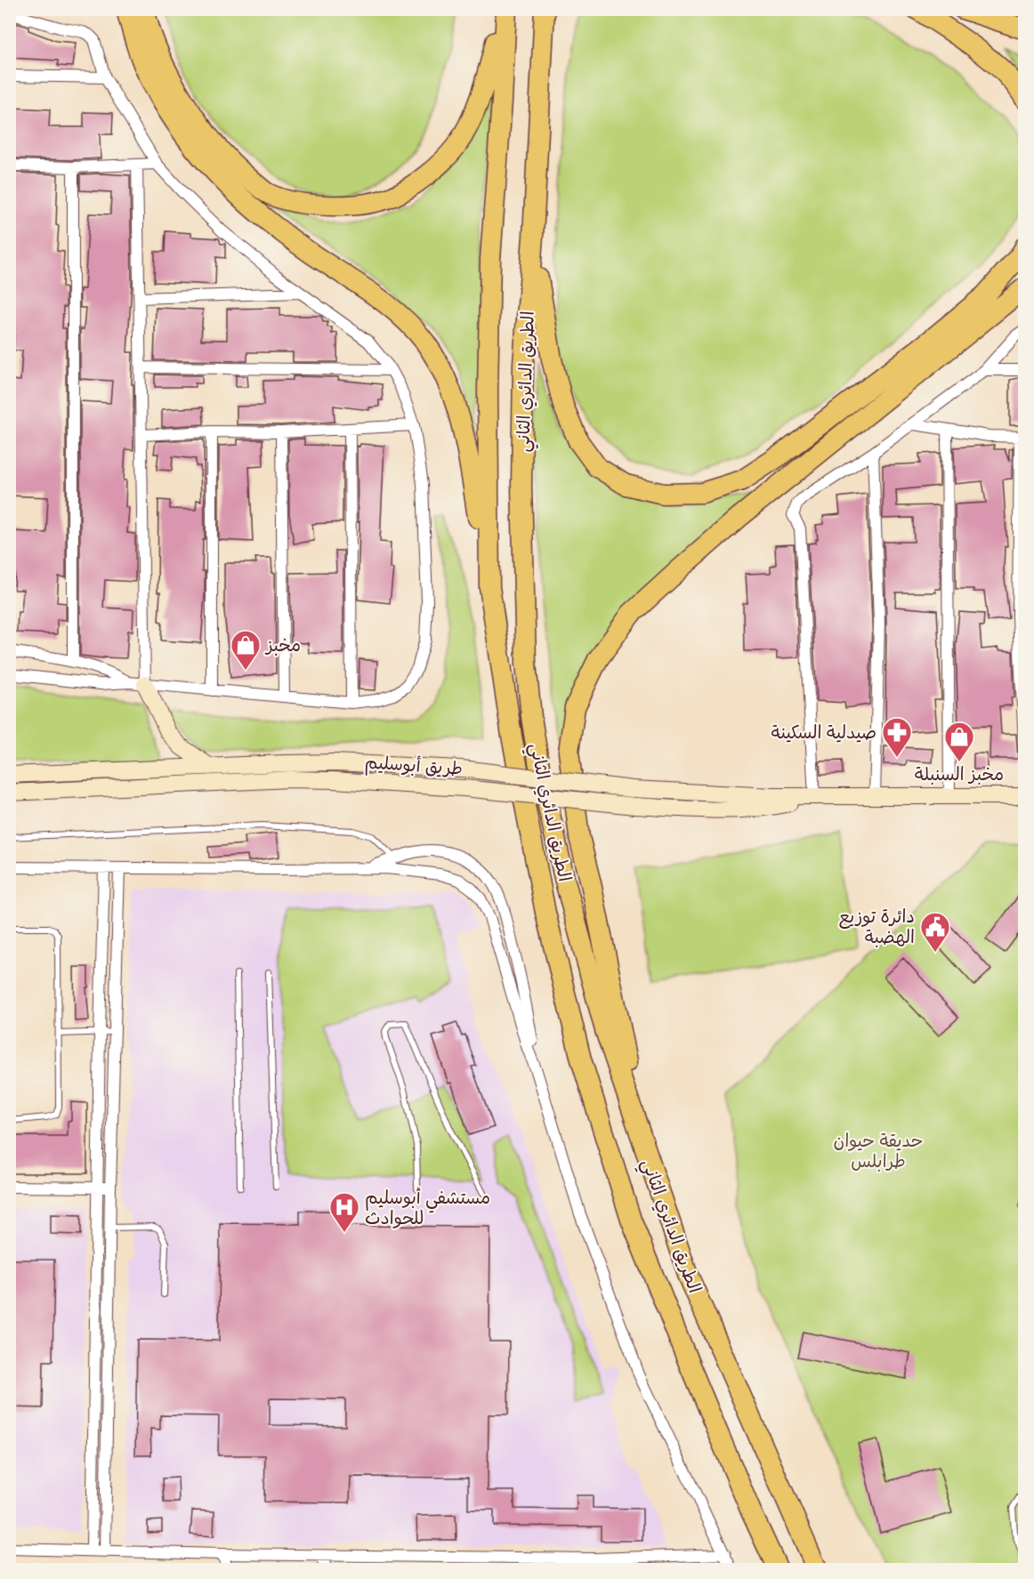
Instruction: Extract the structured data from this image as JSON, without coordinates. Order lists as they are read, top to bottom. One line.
{"streets":{"highway":["الطريق الدائري الثاني"],"main road":["طريق أبوسليم"]},"parks":["حديقة حيوان طرابلس"],"places":{"shop":["مخبز","مخبز السنبلة"],"pharmacy":["صيدلية السكينة"],"public building":["دائرة توزيع الهضبة"],"hospital":["مستشفي أبوسليم للحوادث"]}}
